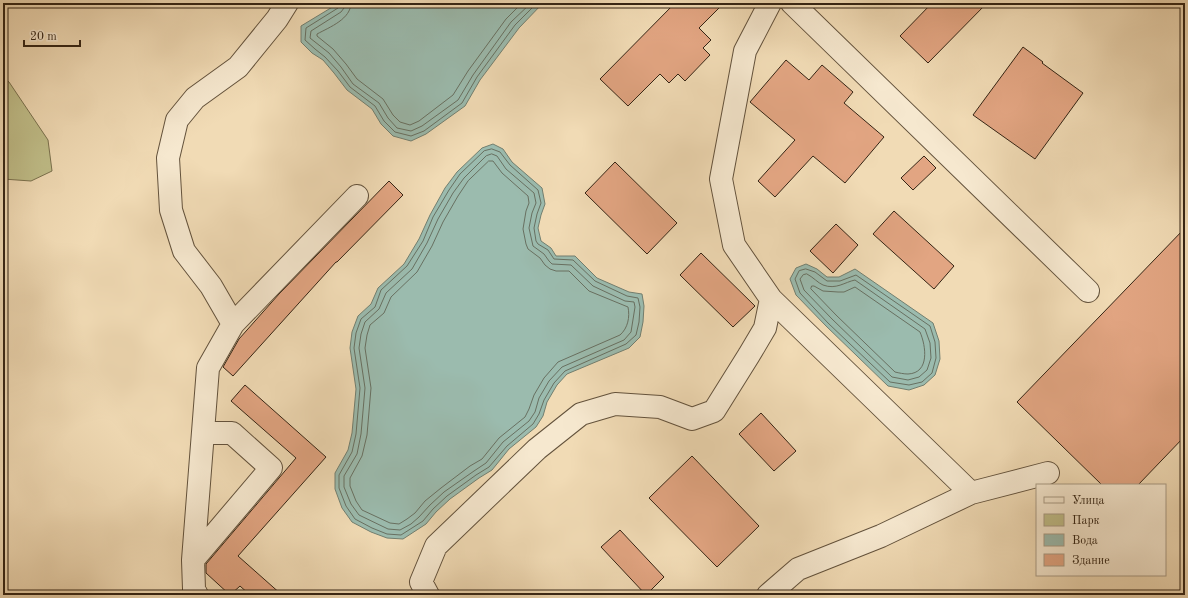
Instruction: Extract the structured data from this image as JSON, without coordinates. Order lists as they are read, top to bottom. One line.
{"legend":["Улица","Парк","Вода","Здание"],"scale_bar":"20 m"}
